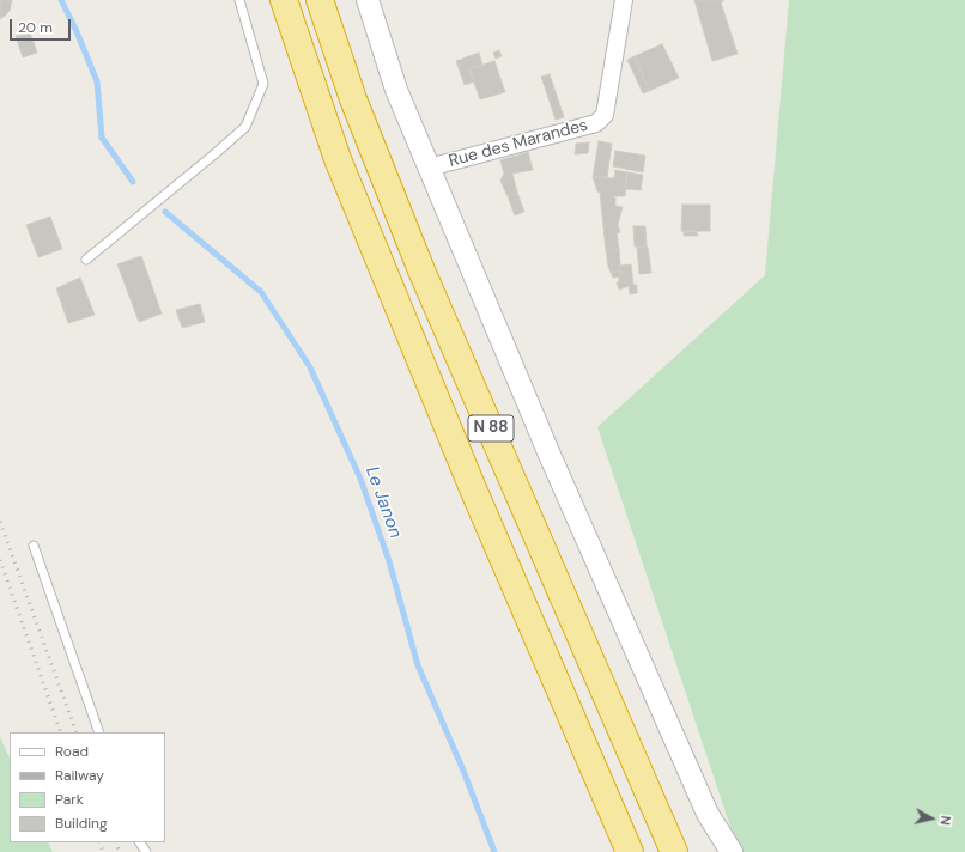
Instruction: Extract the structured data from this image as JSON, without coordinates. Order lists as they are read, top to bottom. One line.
{"streets":{"highway":["N 88"],"street":["Rue des Marandes"]},"water":["Le Janon"],"legend":["Road","Railway","Park","Building"],"scale_bar":"20 m","north":"right"}
